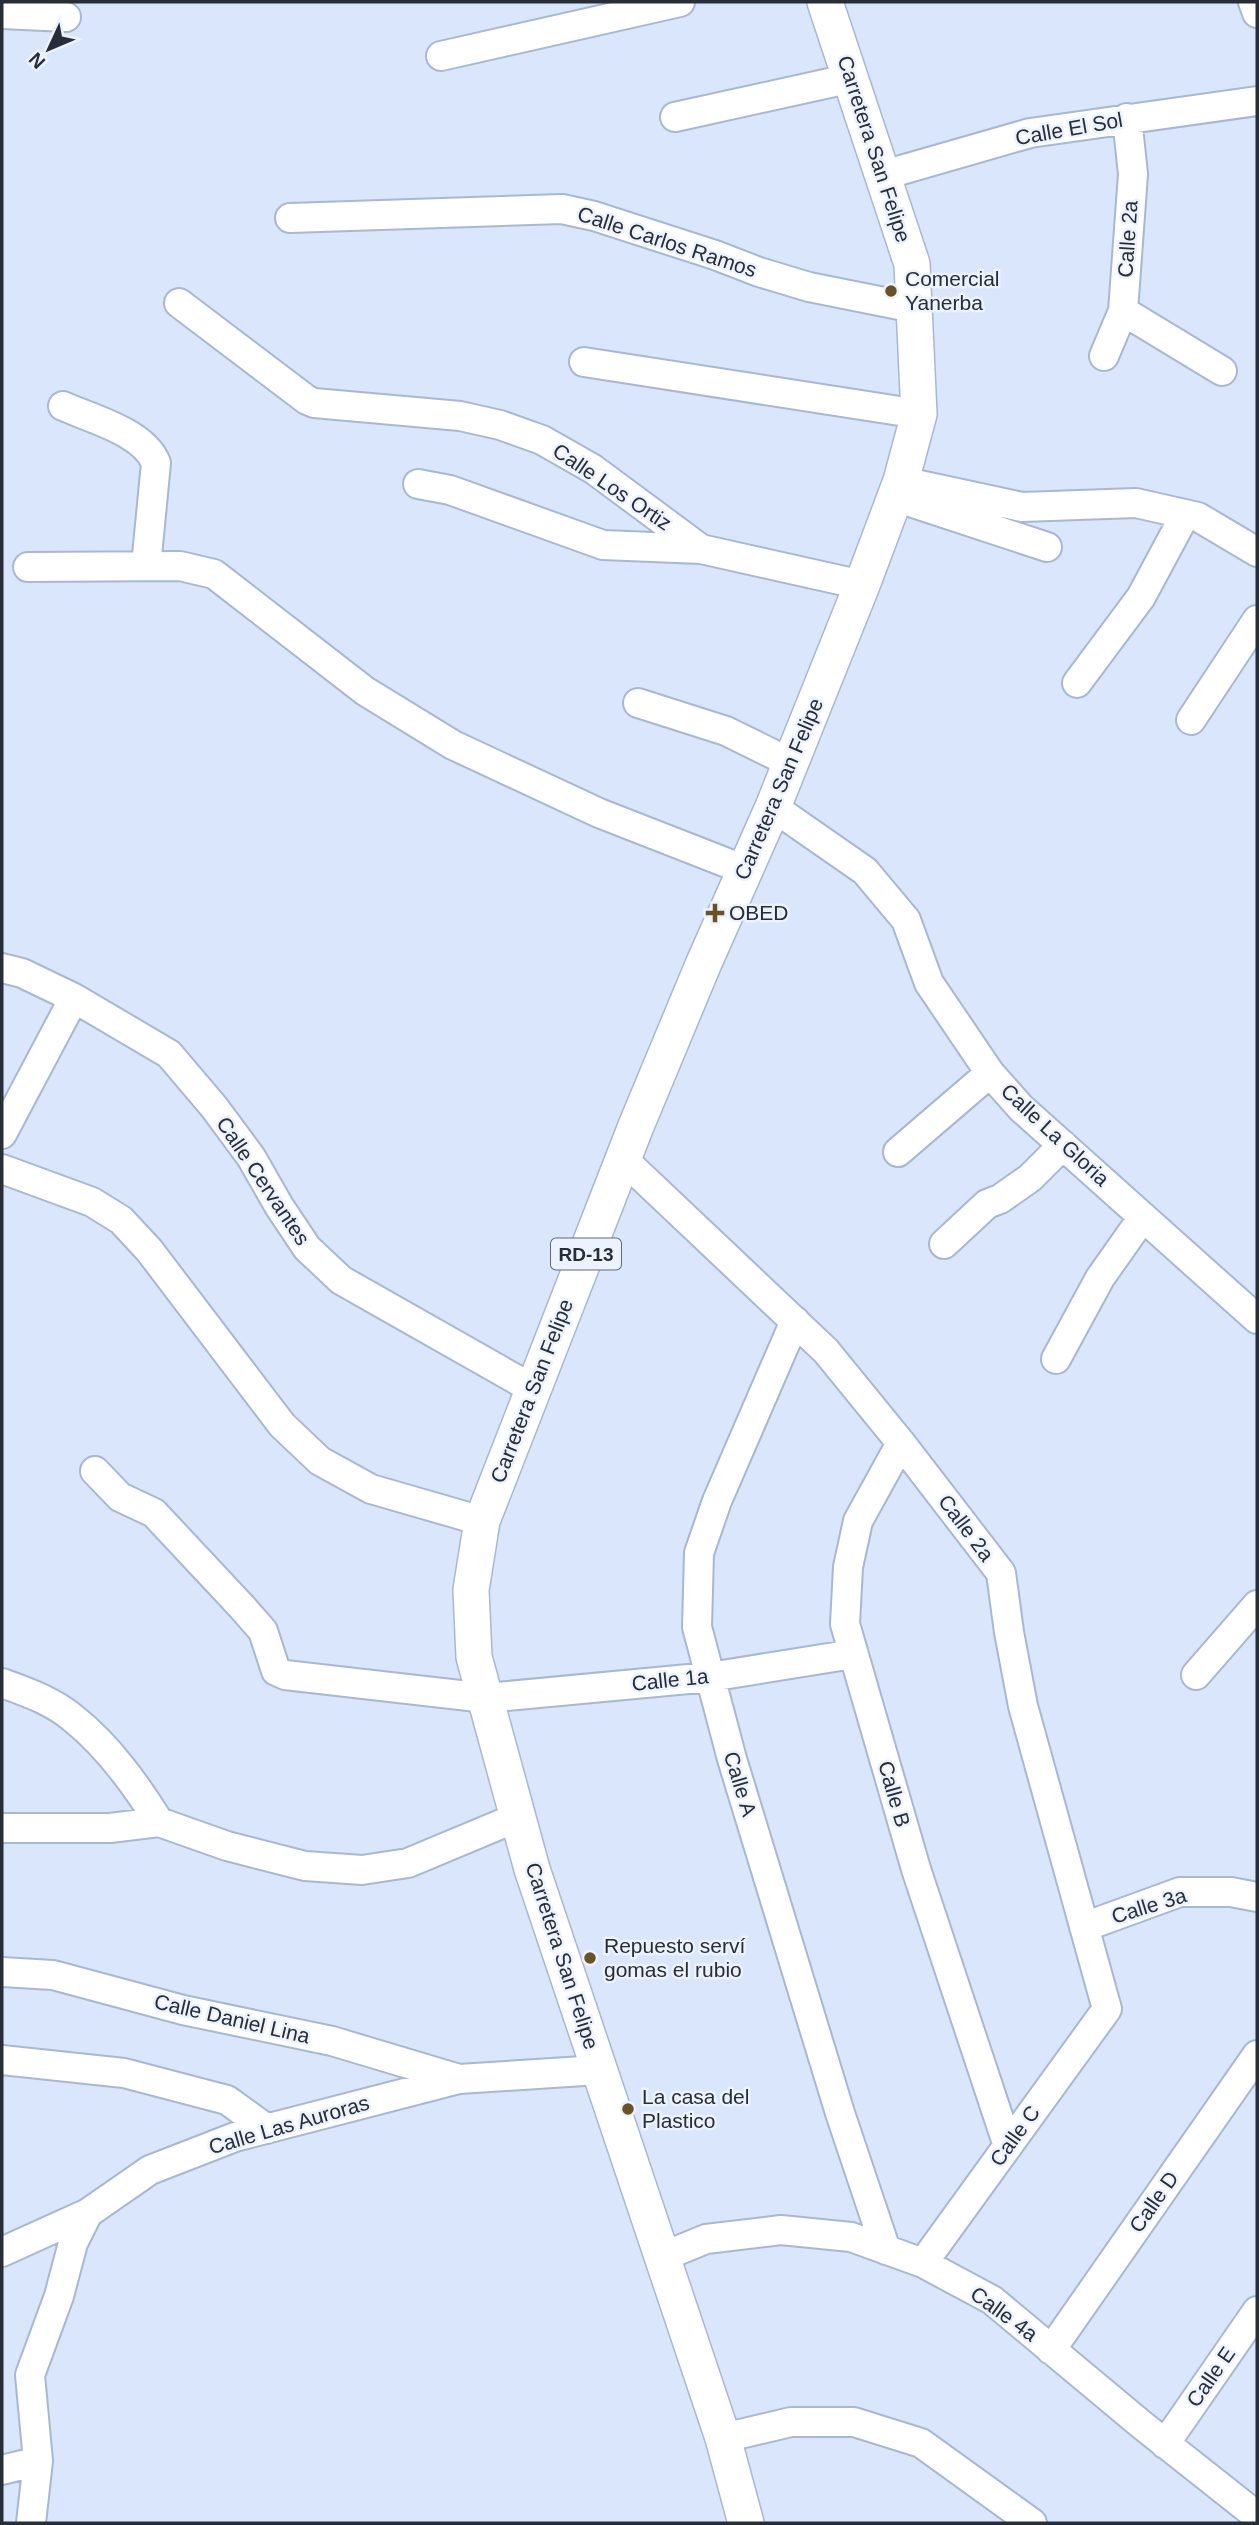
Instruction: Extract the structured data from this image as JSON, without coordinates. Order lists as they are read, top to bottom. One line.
{"streets":{"main road":["Carretera San Felipe","RD-13"],"street":["Calle El Sol","Calle 2a","Calle Carlos Ramos","Calle Los Ortiz","Calle La Gloria","Calle Cervantes","Calle 1a","Calle A","Calle B","Calle 3a","Calle Daniel Lina","Calle Las Auroras","Calle C","Calle D","Calle 4a","Calle E"]},"crossings":[["Calle El Sol","Carretera San Felipe"],["Calle El Sol","Calle 2a"],["Carretera San Felipe","Calle 2a"],["Carretera San Felipe","Calle Carlos Ramos"],["Carretera San Felipe","Calle Los Ortiz"],["Carretera San Felipe","Calle La Gloria"],["Carretera San Felipe","Calle Cervantes"],["Carretera San Felipe","Calle 1a"],["Carretera San Felipe","Calle Las Auroras"],["Carretera San Felipe","Calle 4a"],["Calle 2a","Calle A"],["Calle 2a","Calle B"],["Calle 2a","Calle 3a"],["Calle 2a","Calle C"],["Calle 1a","Calle A"],["Calle 1a","Calle B"],["Calle A","Calle 4a"],["Calle B","Calle C"],["Calle Daniel Lina","Calle Las Auroras"],["Calle C","Calle 4a"],["Calle D","Calle 4a"],["Calle 4a","Calle E"]],"places":{"other":["Comercial Yanerba","Repuesto serví gomas el rubio","La casa del Plastico"],"health":["OBED"]},"north":"bottom left"}
